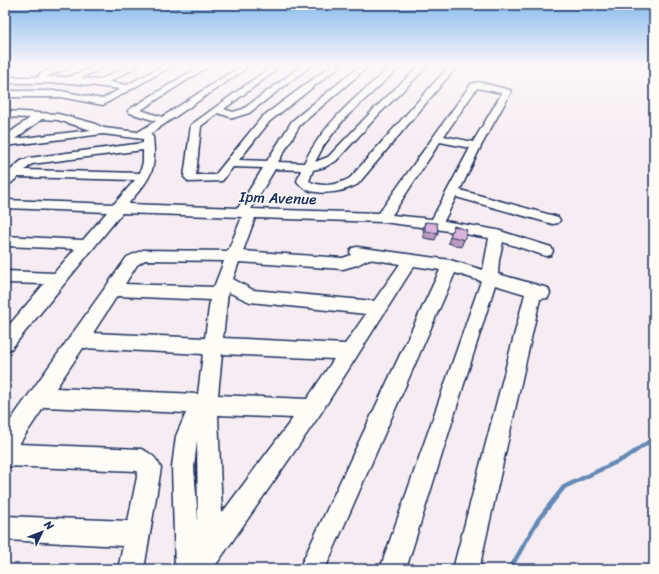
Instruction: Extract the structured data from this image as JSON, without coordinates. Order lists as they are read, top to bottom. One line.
{"streets":{"street":["Ipm Avenue"]},"north":"top right"}
